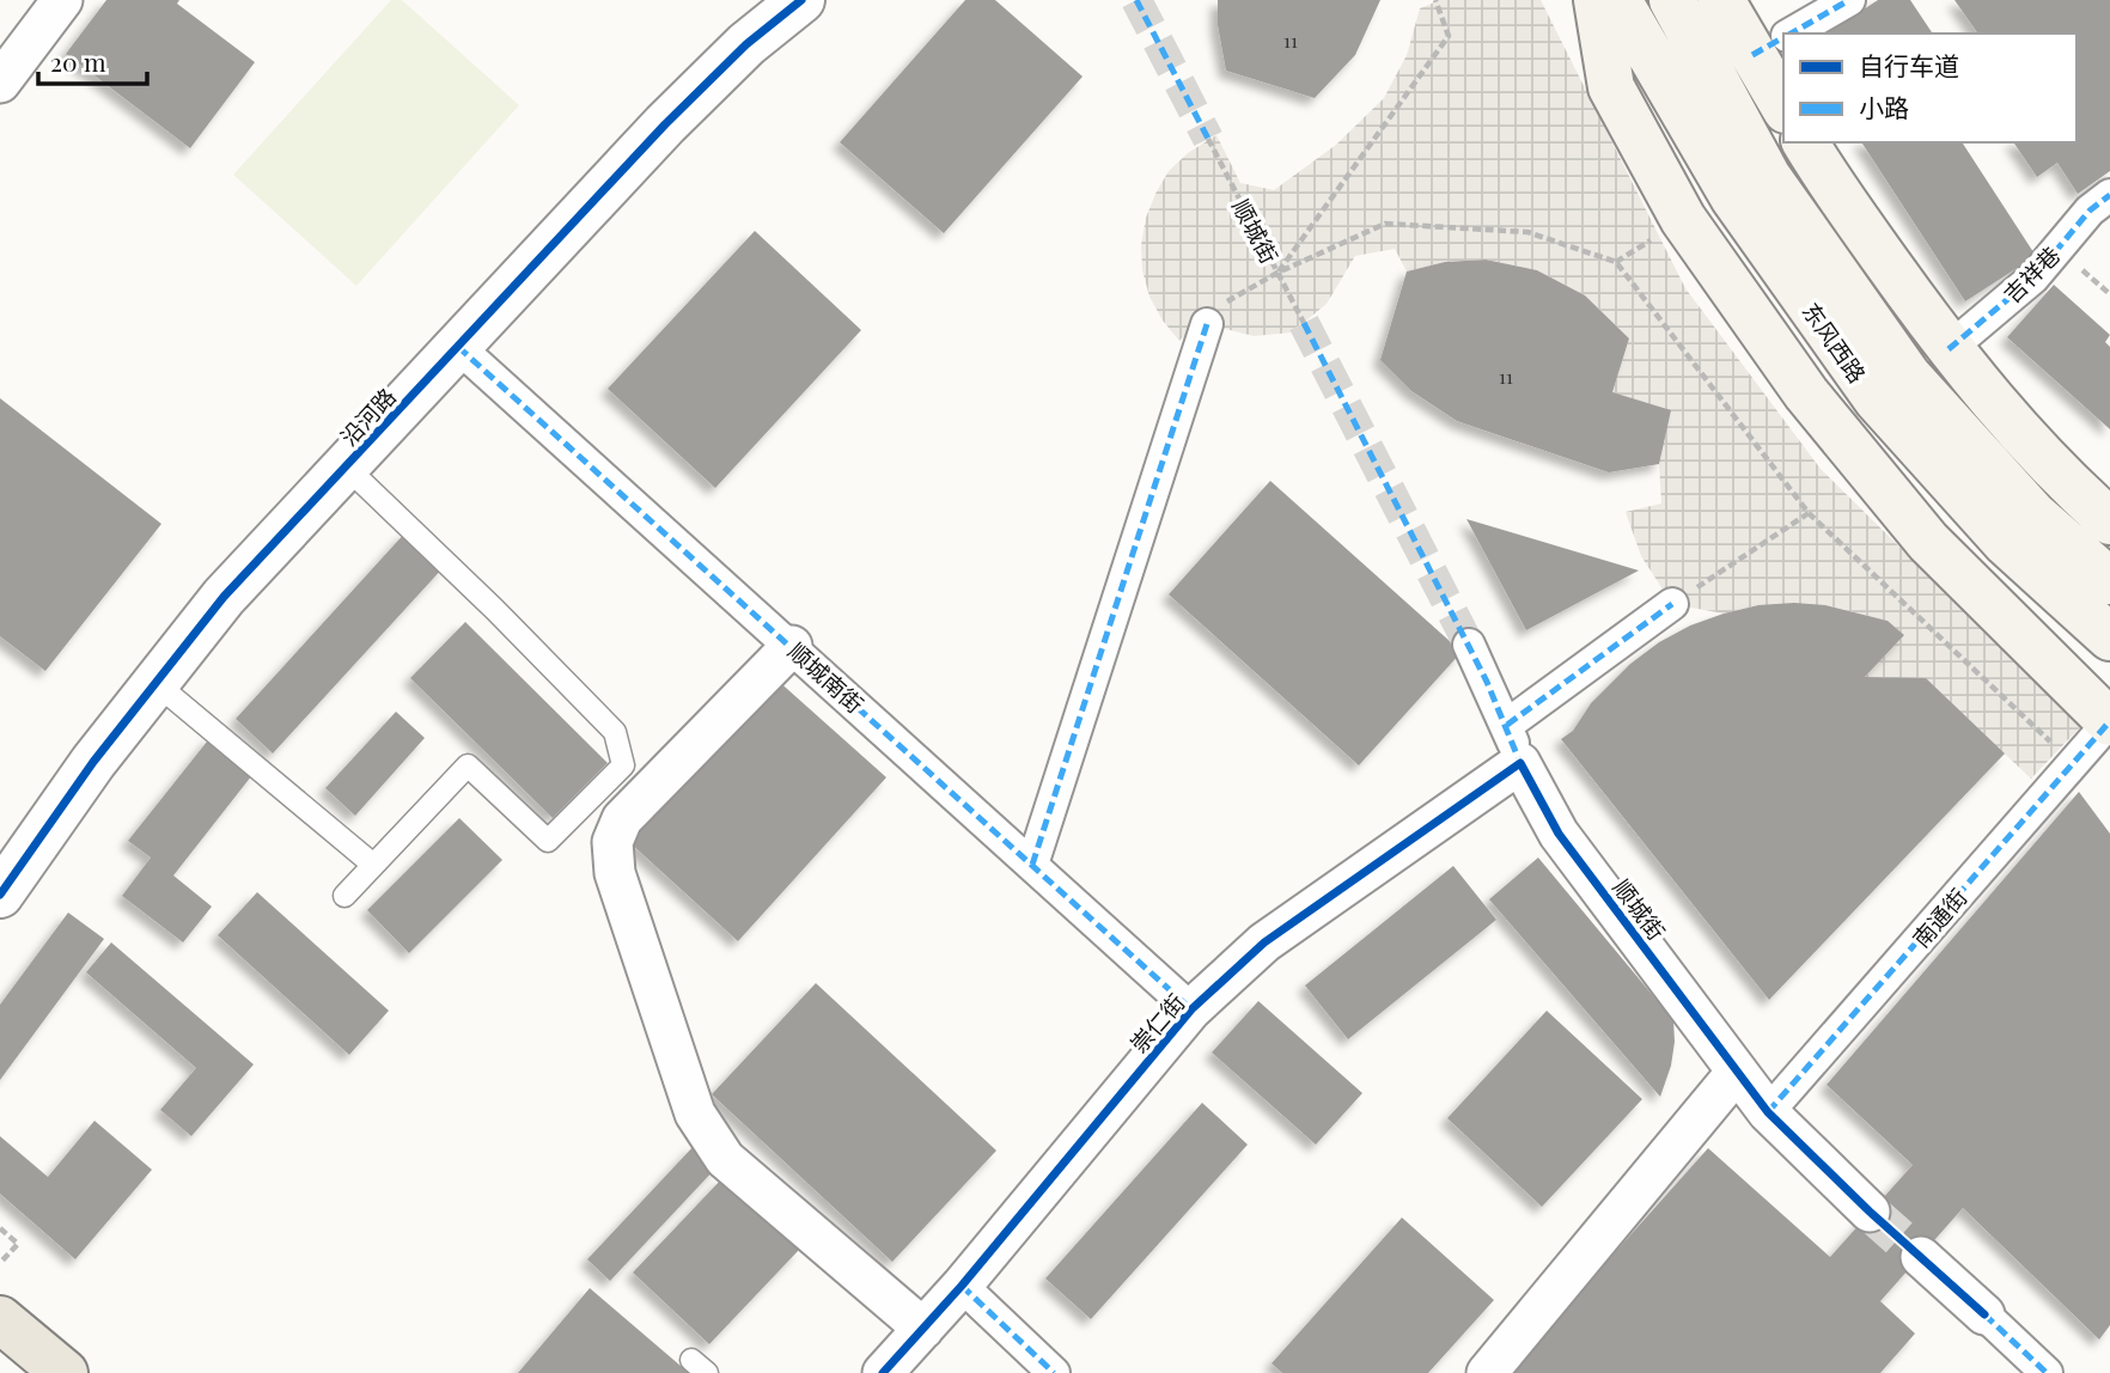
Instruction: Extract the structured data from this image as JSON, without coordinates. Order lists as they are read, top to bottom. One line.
{"streets":{"main road":["东风西路"],"street":["顺城街","吉祥巷","沿河路","顺城南街","南通街","崇仁街"]},"crossings":[["顺城街","南通街"],["顺城街","崇仁街"],["沿河路","顺城南街"],["顺城南街","崇仁街"]],"house_numbers":["11","11"],"legend":["自行车道","小路"],"scale_bar":"20 m"}
